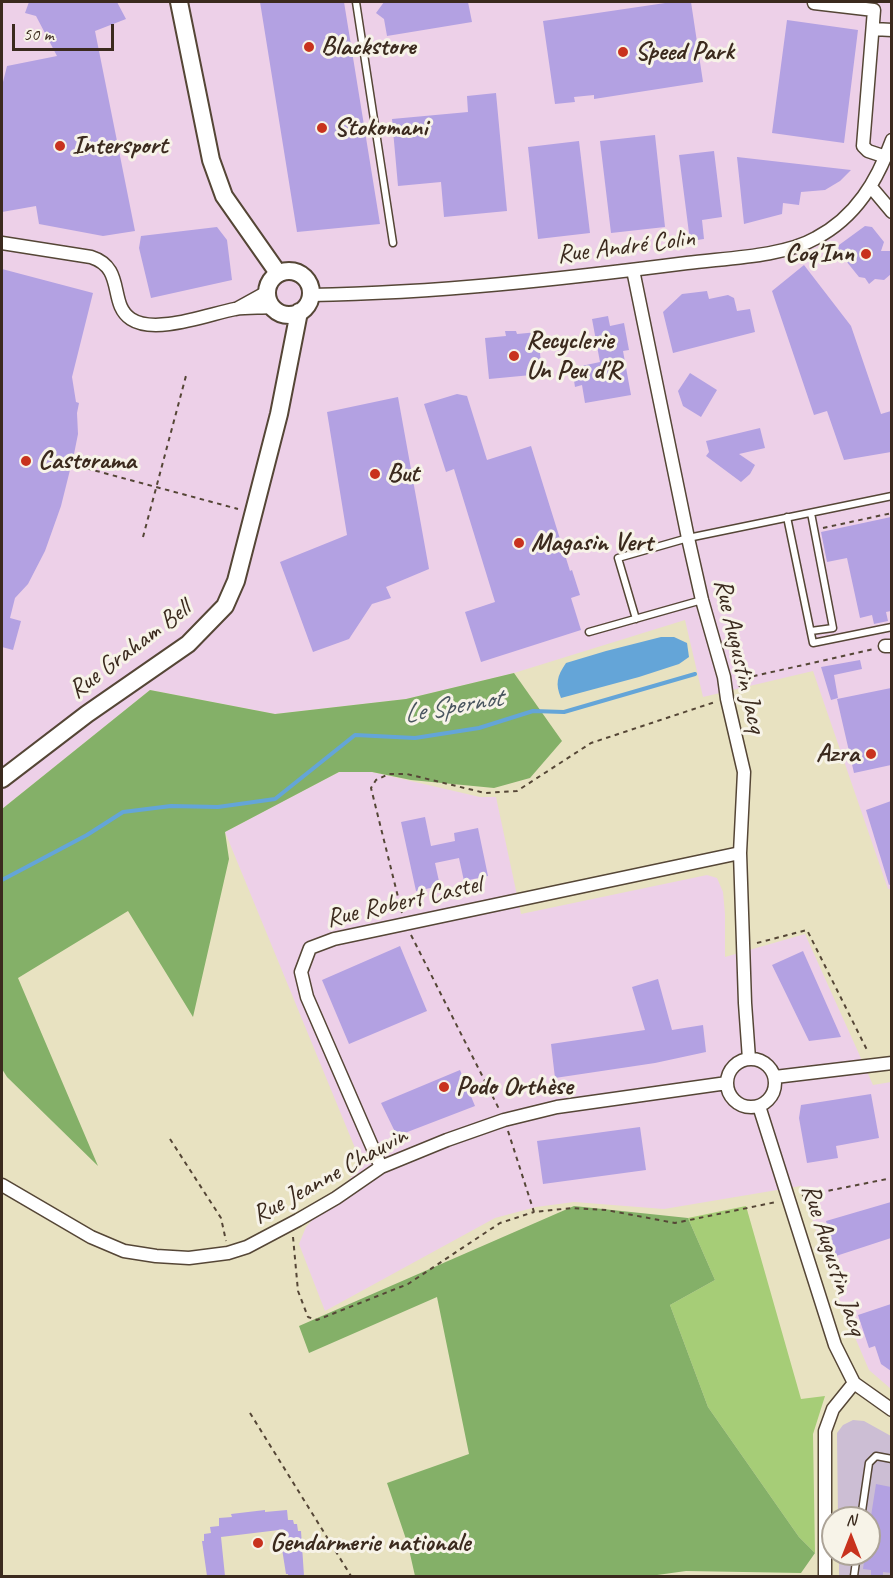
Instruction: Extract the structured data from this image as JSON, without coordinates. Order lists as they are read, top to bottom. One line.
{"streets":{"street":["Rue André Colin","Rue Graham Bell","Rue Augustin Jacq","Rue Robert Castel","Rue Jeanne Chauvin"]},"crossings":[["Rue André Colin","Rue Graham Bell"],["Rue André Colin","Rue Augustin Jacq"],["Rue Augustin Jacq","Rue Robert Castel"],["Rue Augustin Jacq","Rue Jeanne Chauvin"],["Rue Robert Castel","Rue Jeanne Chauvin"]],"water":["Le Spernot"],"places":["Blackstore","Speed Park","Stokomani","Intersport","Coq'Inn","Recyclerie Un Peu d'R","Castorama","But","Magasin Vert","Azra","Podo Orthèse","Gendarmerie nationale"],"scale_bar":"50 m","north":"top"}
